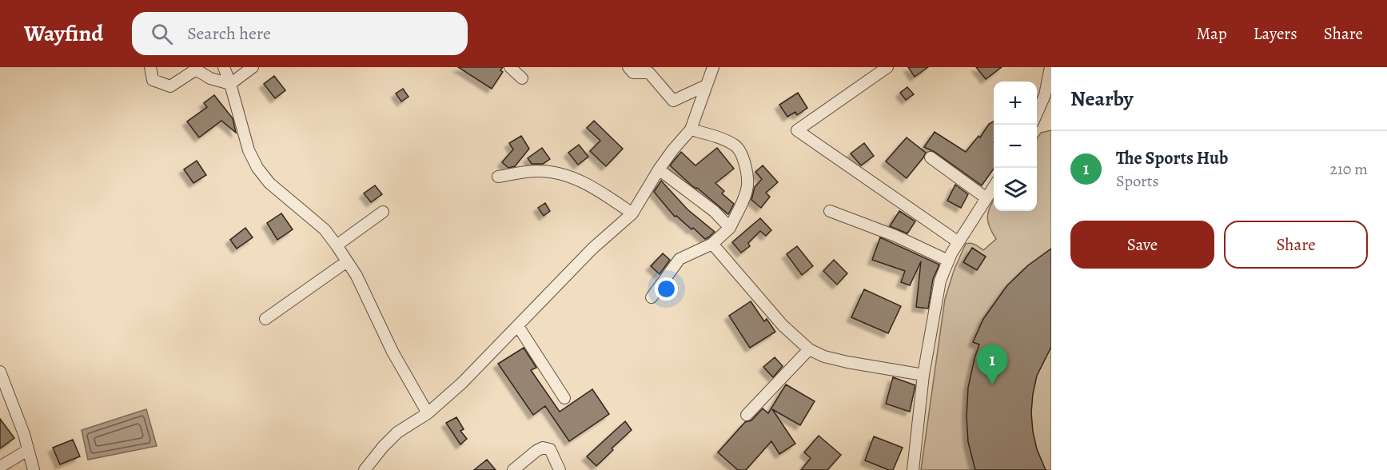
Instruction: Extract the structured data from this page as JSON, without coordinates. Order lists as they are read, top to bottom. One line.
{"page":{"header":"Wayfind","search":"Search here","nav":["Map","Layers","Share"],"heading":"Nearby","map_buttons":["+","−"],"list":[{"mark":"1","name":"The Sports Hub","note":"Sports","value":"210 m"}],"buttons":["Save","Share"],"pins":"1"}}
